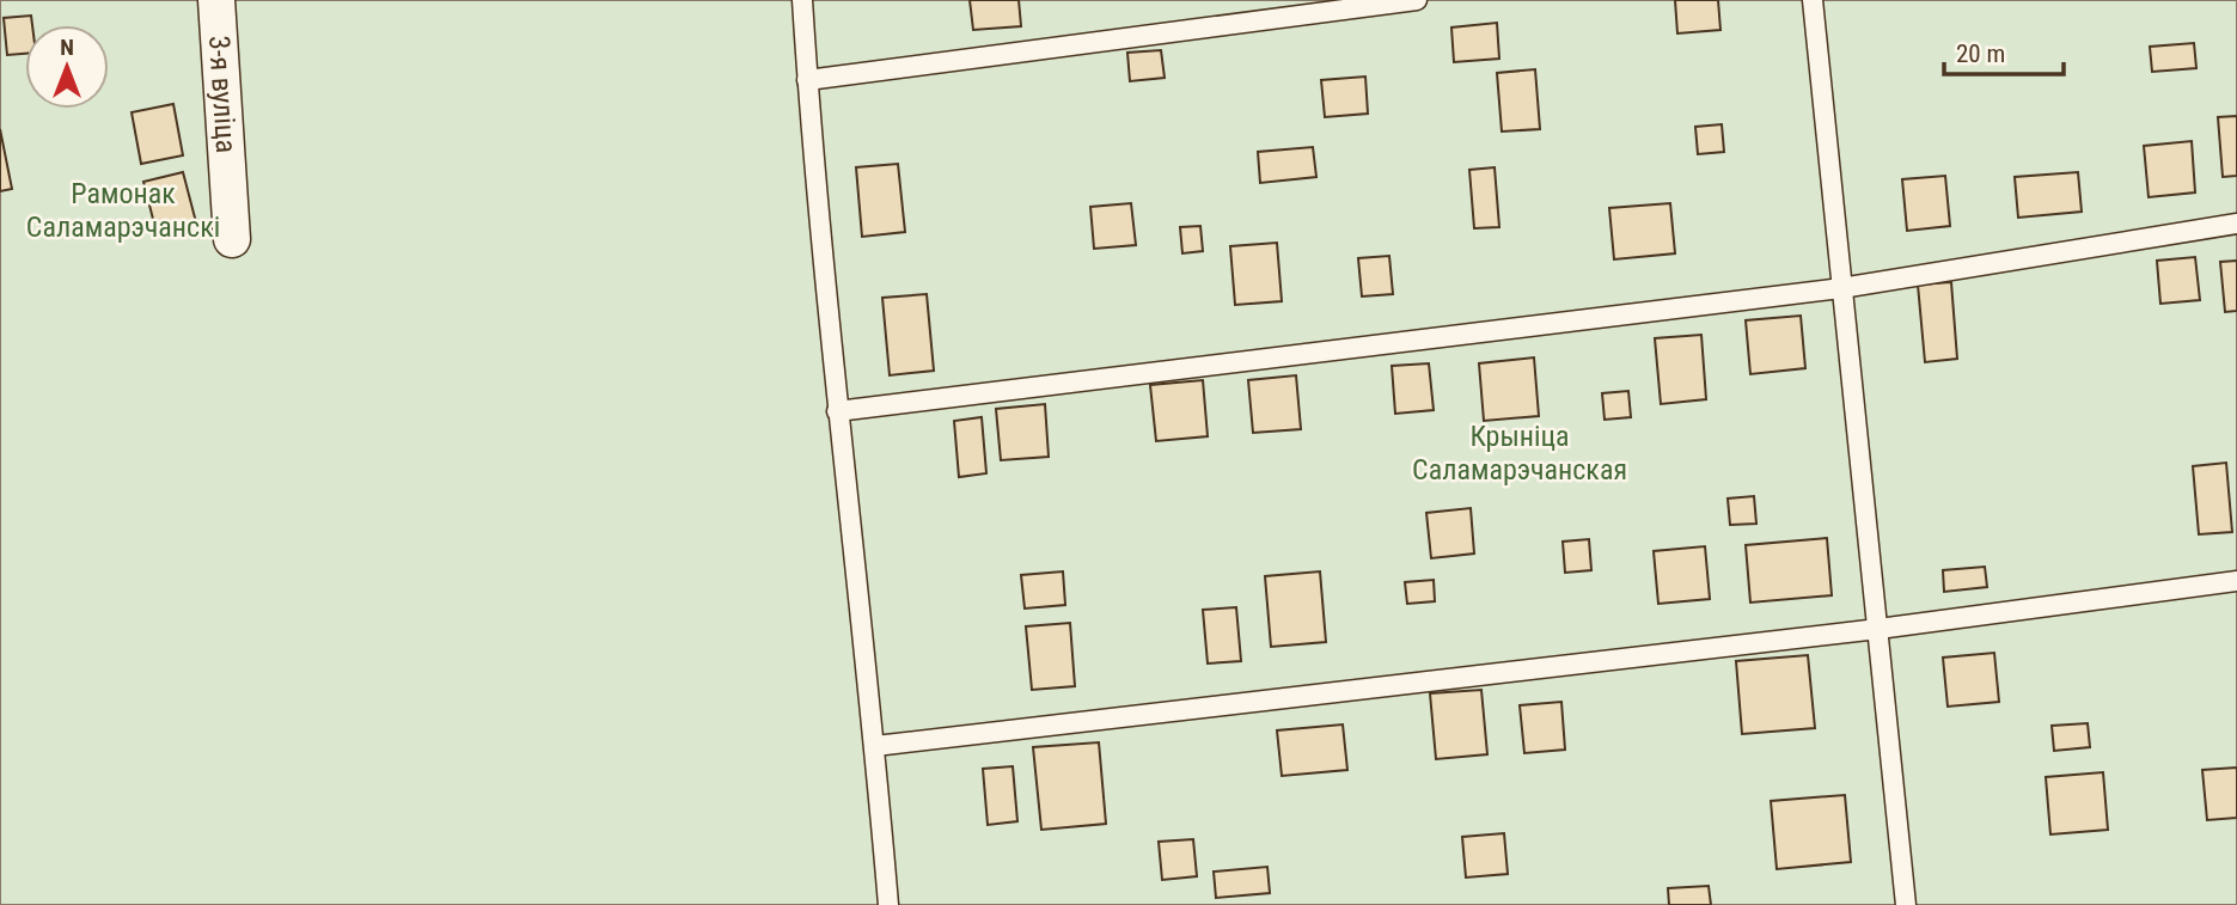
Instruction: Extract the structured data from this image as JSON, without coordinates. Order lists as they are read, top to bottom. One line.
{"streets":{"street":["3-я вуліца"]},"parks":["Рамонак Саламарэчанскі","Крыніца Саламарэчанская"],"scale_bar":"20 m","north":"top"}
